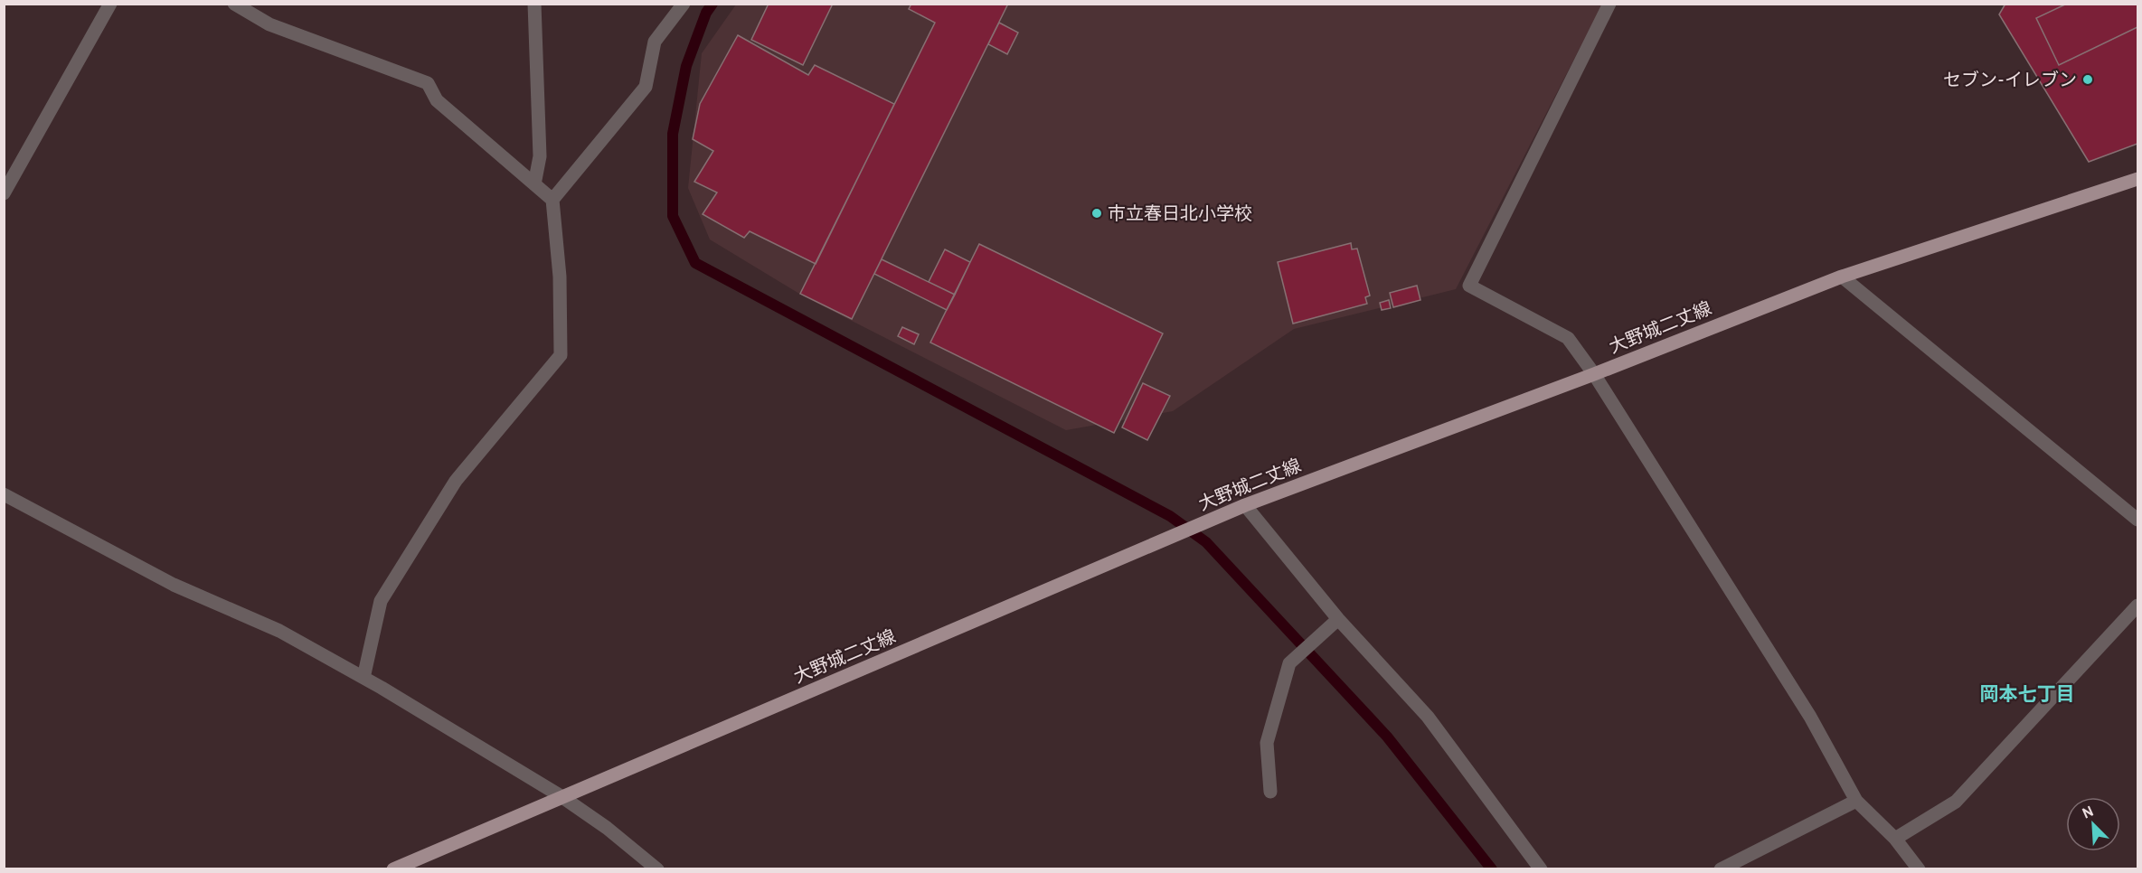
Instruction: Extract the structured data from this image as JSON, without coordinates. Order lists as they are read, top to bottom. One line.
{"streets":{"main road":["大野城二丈線"]},"districts":["岡本七丁目"],"places":["セブン-イレブン","市立春日北小学校"],"north":"top left"}
